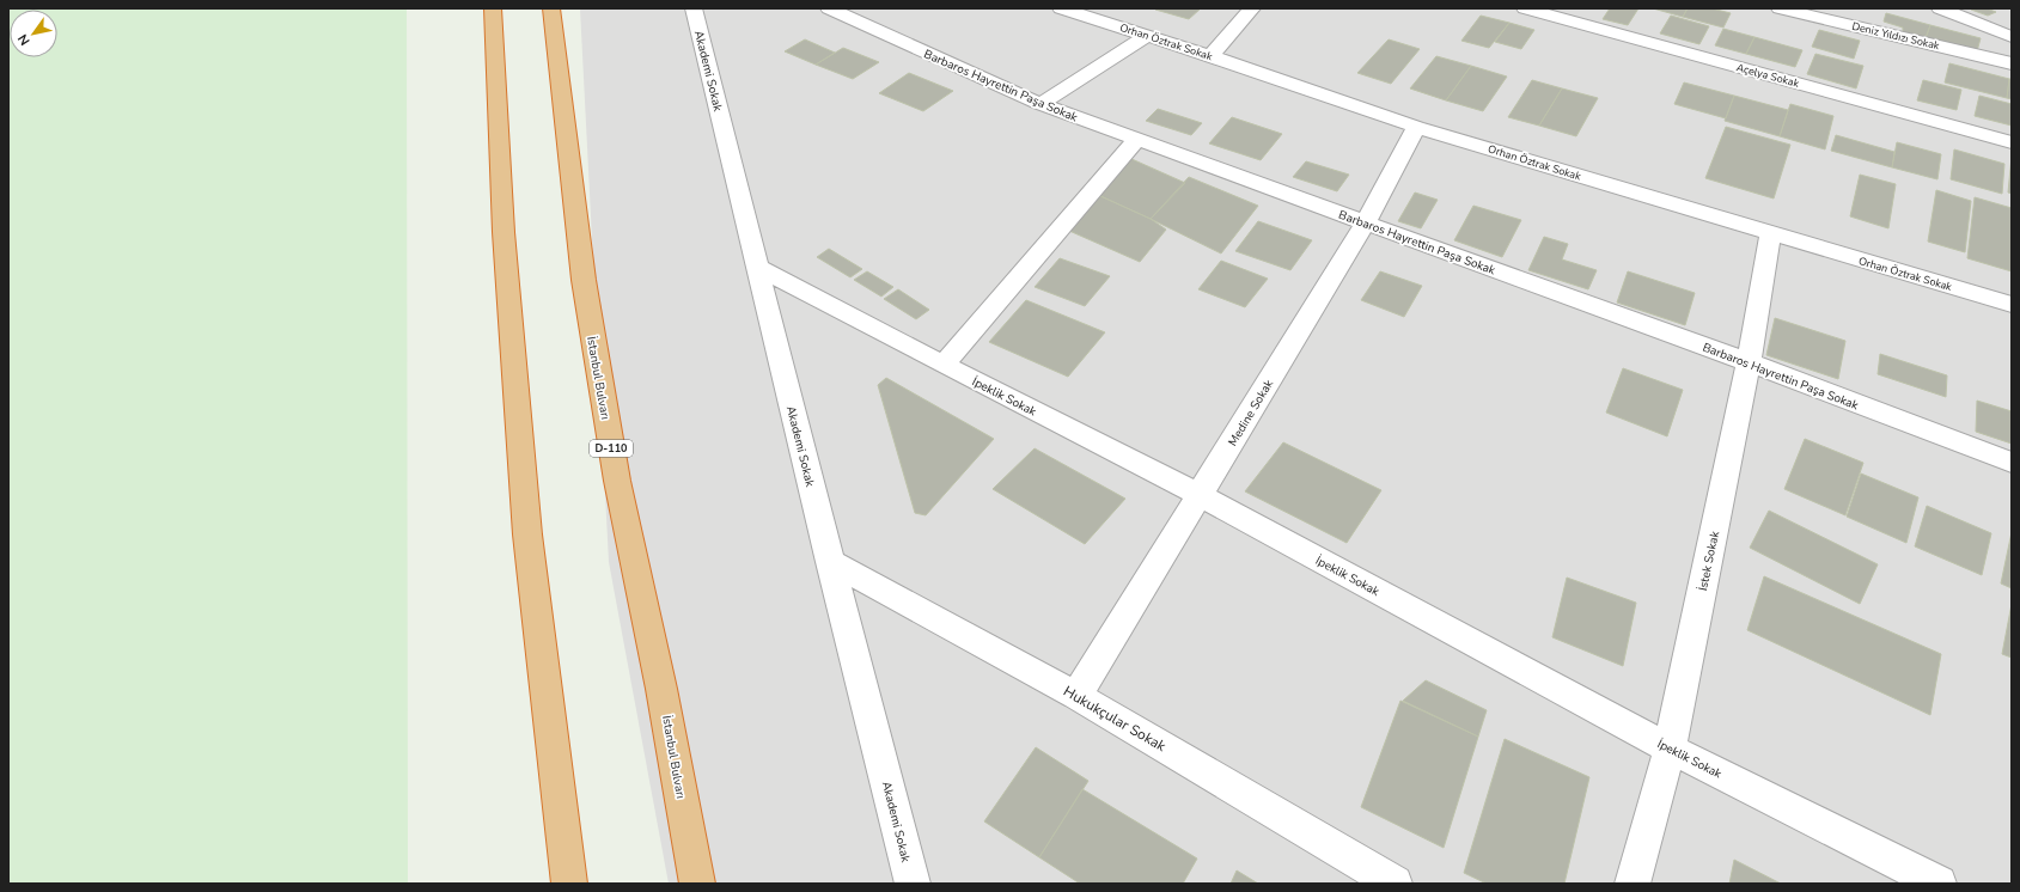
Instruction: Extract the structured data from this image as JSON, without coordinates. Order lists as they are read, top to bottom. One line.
{"streets":{"highway":["İstanbul Bulvarı","D-110"],"street":["Deniz Yıldızı Sokak","Orhan Öztrak Sokak","Akademi Sokak","Açelya Sokak","Barbaros Hayrettin Paşa Sokak","İpeklik Sokak","Medine Sokak","İstek Sokak","Hukukçular Sokak"]},"crossings":[["Orhan Öztrak Sokak","Medine Sokak"],["Orhan Öztrak Sokak","İstek Sokak"],["Akademi Sokak","İpeklik Sokak"],["Akademi Sokak","Hukukçular Sokak"],["Barbaros Hayrettin Paşa Sokak","Medine Sokak"],["Barbaros Hayrettin Paşa Sokak","İstek Sokak"],["İpeklik Sokak","Medine Sokak"],["İpeklik Sokak","İstek Sokak"],["Medine Sokak","Hukukçular Sokak"]],"north":"bottom left"}
